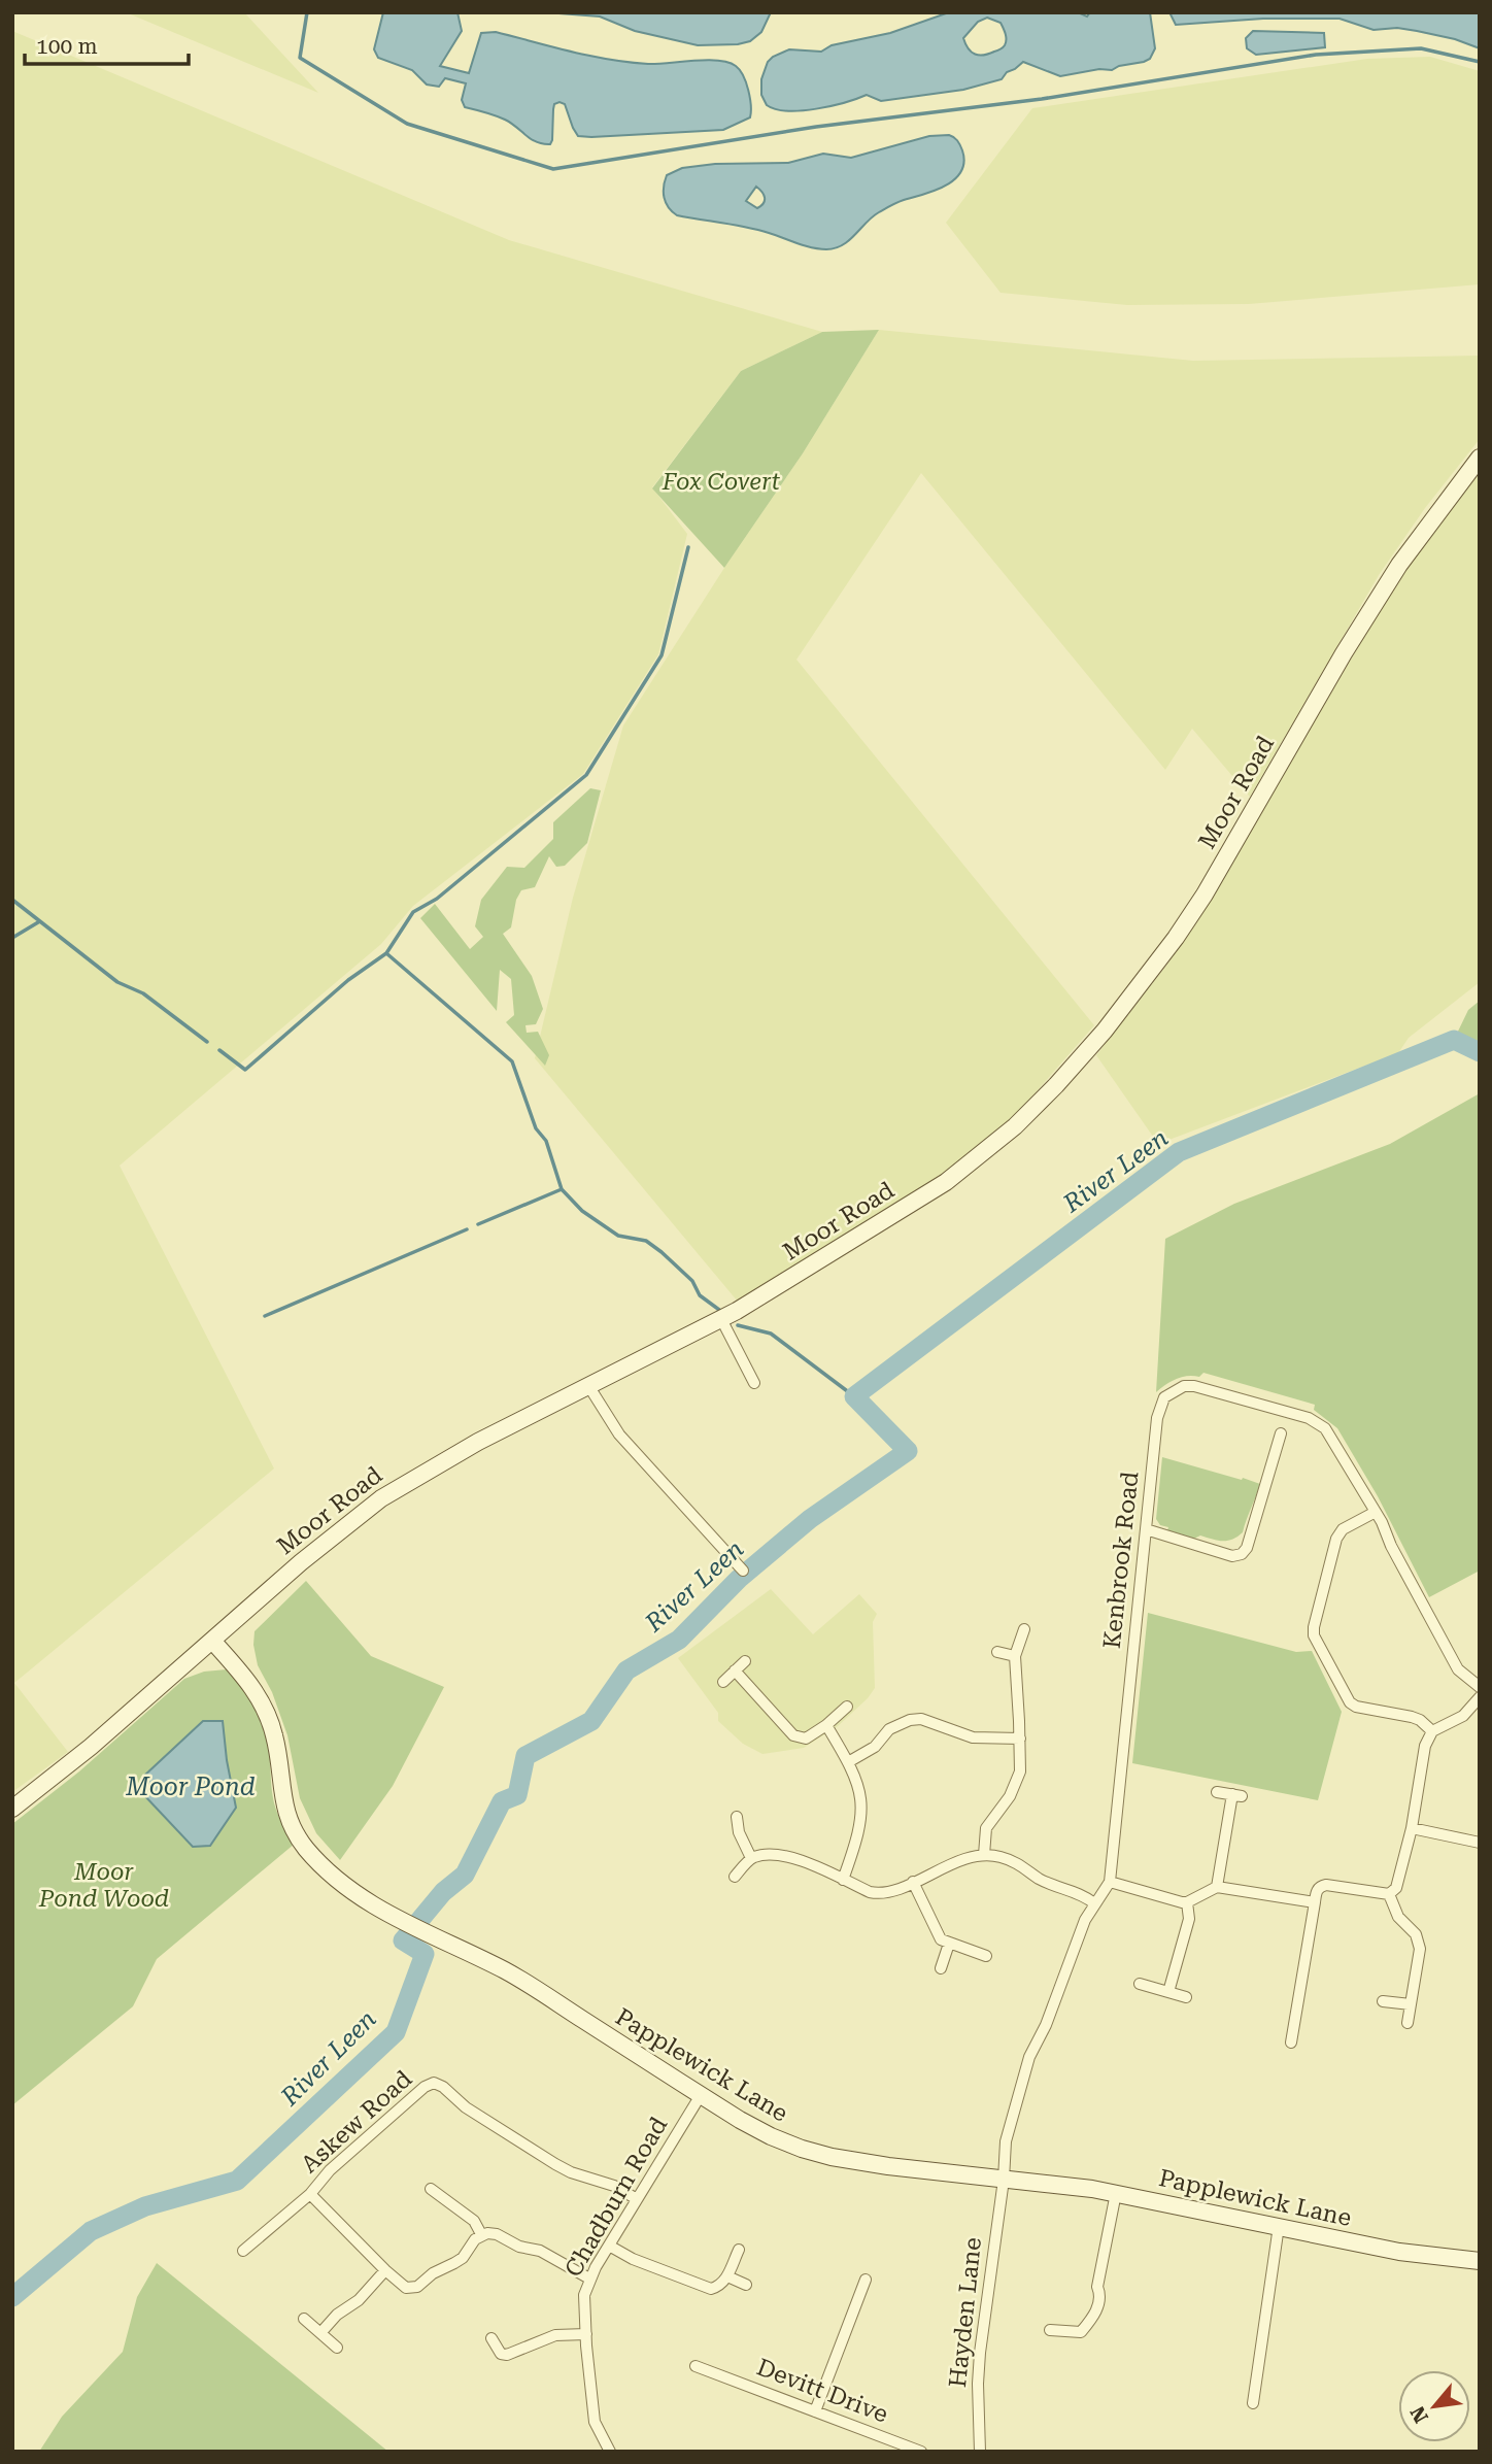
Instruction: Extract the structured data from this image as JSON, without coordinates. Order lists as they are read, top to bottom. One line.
{"streets":{"main road":["Moor Road","Papplewick Lane"],"street":["Kenbrook Road","Askew Road","Chadburn Road","Hayden Lane","Devitt Drive"]},"crossings":[["Moor Road","Papplewick Lane"],["Kenbrook Road","Papplewick Lane"],["Kenbrook Road","Hayden Lane"],["Papplewick Lane","Chadburn Road"],["Papplewick Lane","Hayden Lane"],["Askew Road","Chadburn Road"]],"water":["River Leen","Moor Pond"],"parks":["Fox Covert","Moor Pond Wood"],"scale_bar":"100 m","north":"bottom left"}
